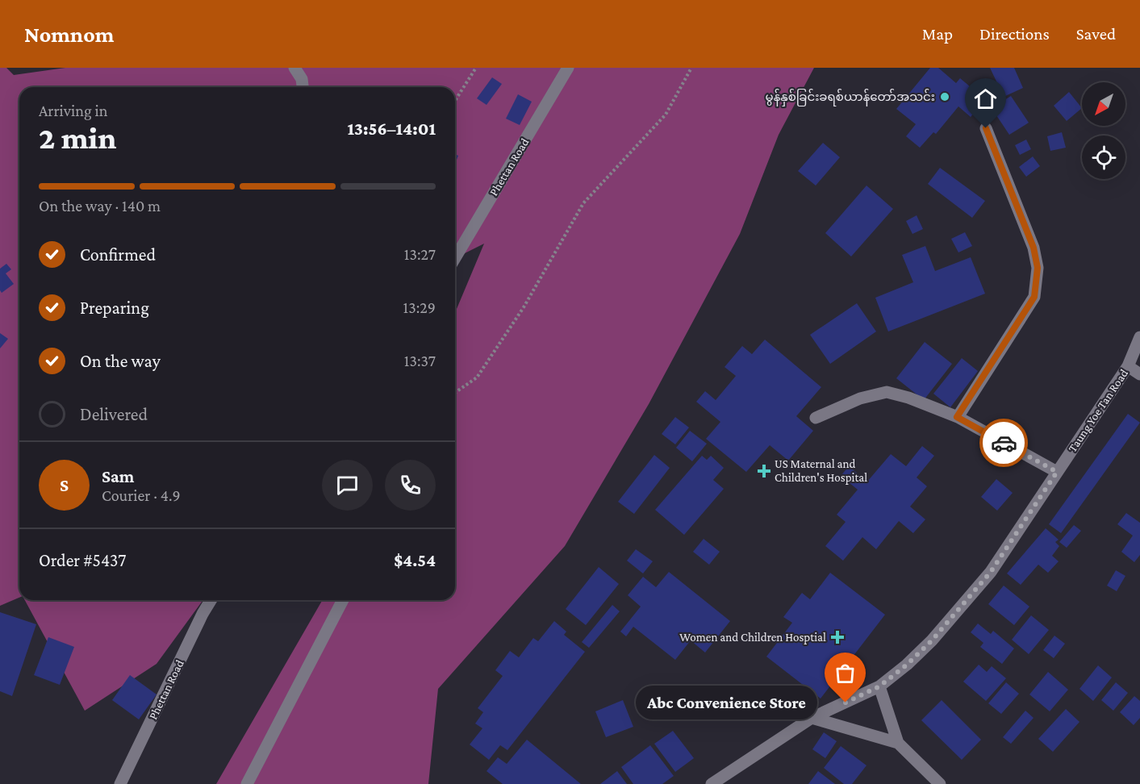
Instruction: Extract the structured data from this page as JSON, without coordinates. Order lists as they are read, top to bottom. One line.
{"streets":{"street":["Phettan Road","Taung Yoe Tan Road"]},"places":{"other":["မွန်နှစ်ခြင်းခရစ်ယာန်တော်အသင်း","Abc Convenience Store"],"health":["US Maternal and Children's Hospital","Women and Children Hosptial"]},"north":"bottom left","page":{"header":"Nomnom","nav":["Map","Directions","Saved"],"heading":["2 min","Arriving in","13:56–14:01"],"panel":["Sam","Courier · 4.9","Order #5437","$4.54"],"bar":"On the way · 140 m","list":[["Confirmed","13:27"],["Preparing","13:29"],["On the way","13:37"],"Delivered"],"round":"S","bubble":"Abc Convenience Store"}}
